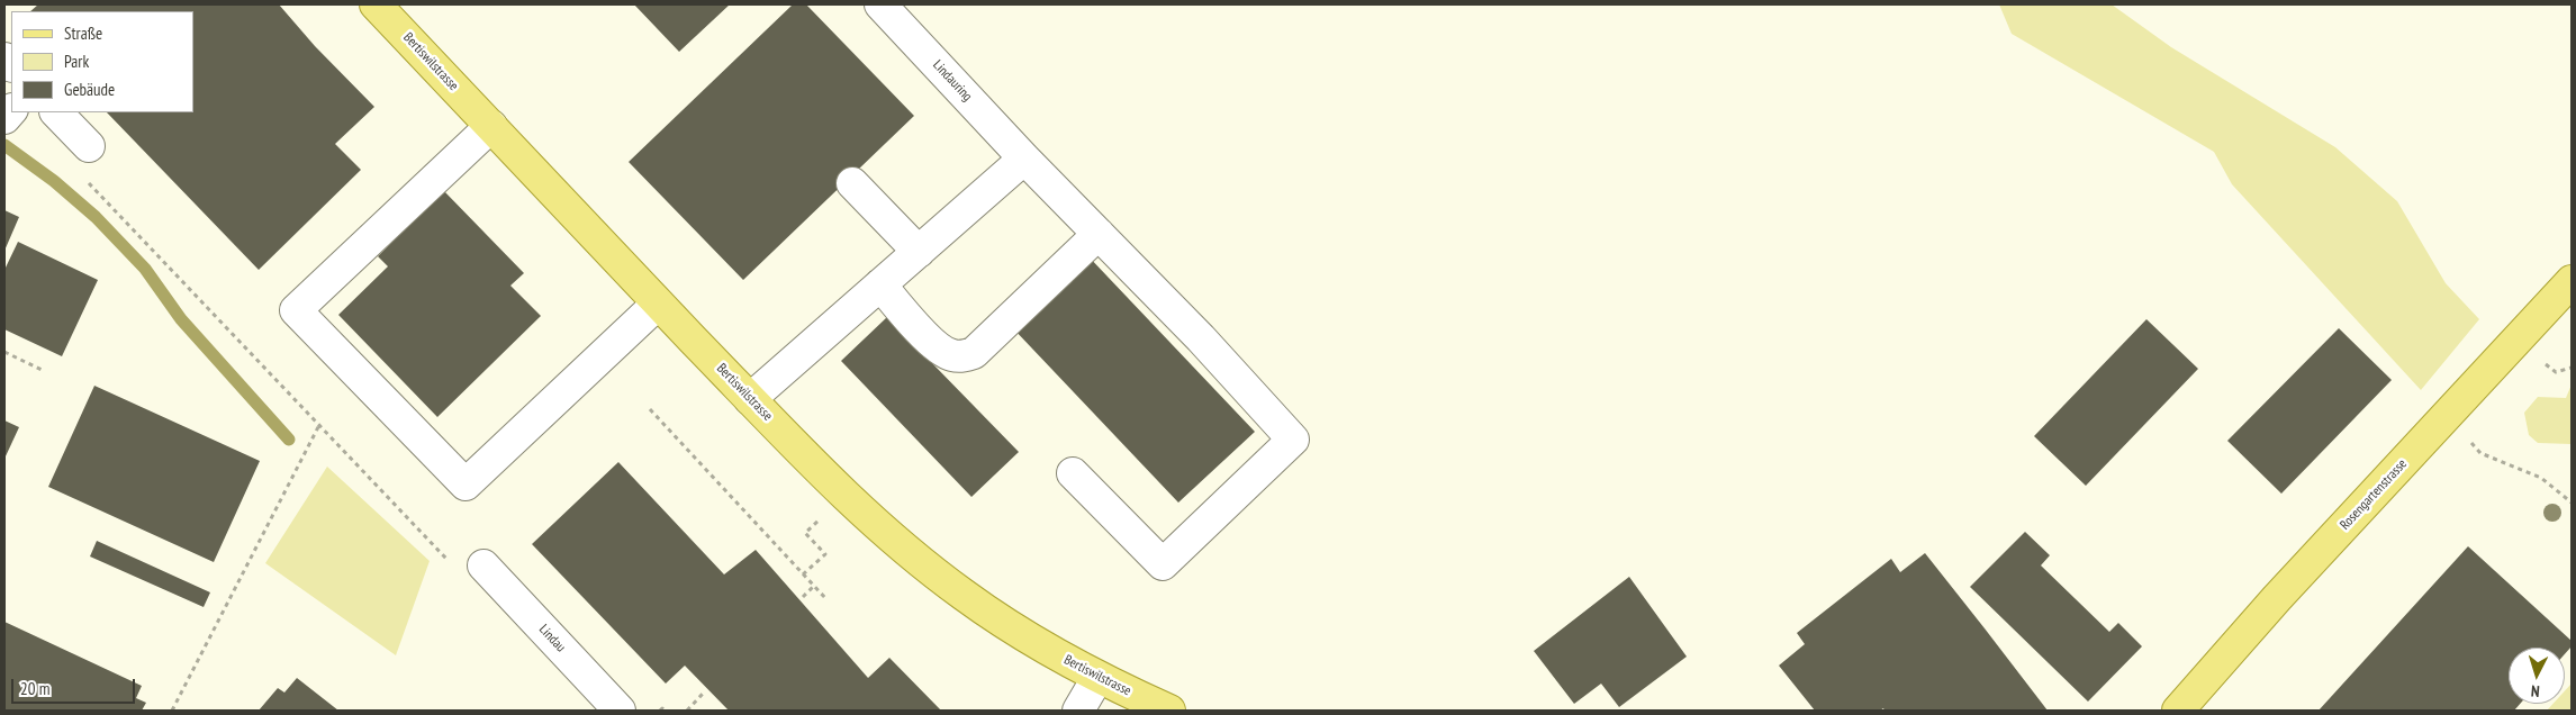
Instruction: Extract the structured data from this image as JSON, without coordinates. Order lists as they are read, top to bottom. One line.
{"streets":{"main road":["Bertiswilstrasse","Rosengartenstrasse"],"street":["Lindauring","Lindau"]},"legend":["Straße","Park","Gebäude"],"scale_bar":"20 m","north":"bottom"}
